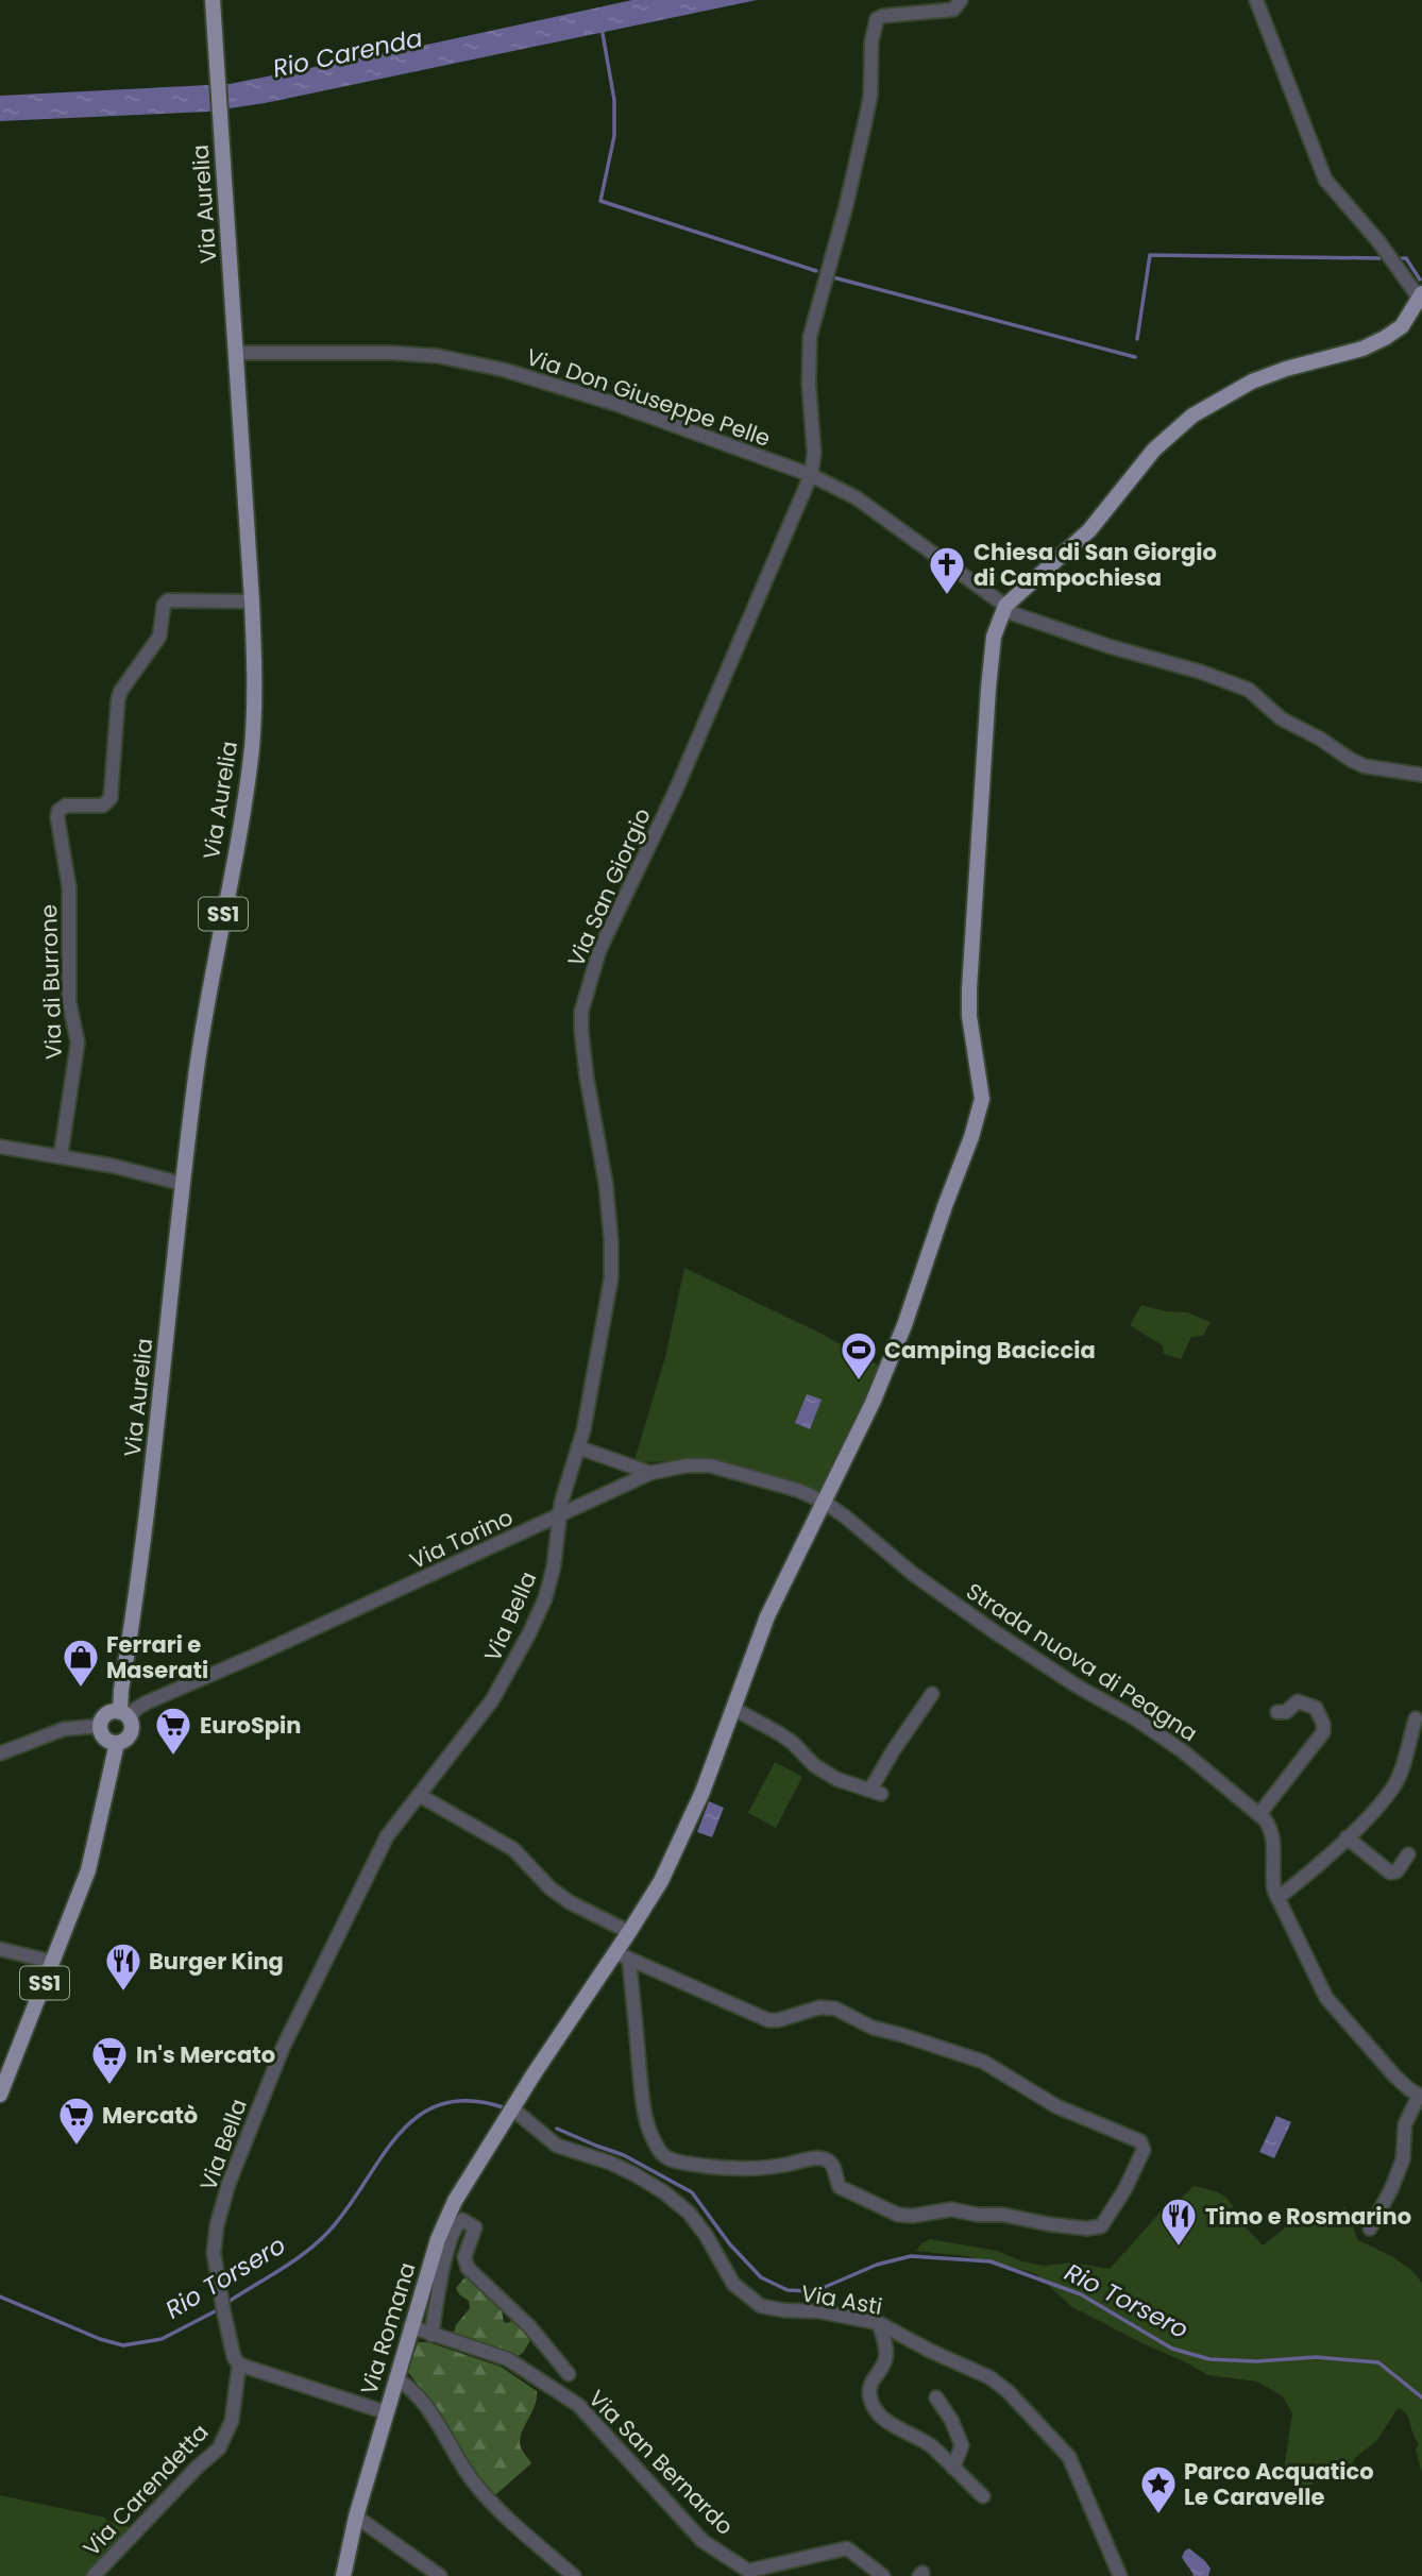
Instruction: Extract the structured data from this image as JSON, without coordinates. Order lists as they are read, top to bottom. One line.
{"streets":{"main road":["Via Aurelia","SS1","Via Romana"],"street":["Via Don Giuseppe Pelle","Via San Giorgio","Via di Burrone","Via Torino","Via Bella","Strada nuova di Peagna","Via Asti","Via San Bernardo","Via Carendetta"]},"crossings":[["Via Aurelia","Via Don Giuseppe Pelle"],["Via Aurelia","Via di Burrone"],["Via Aurelia","Via Torino"],["Via Don Giuseppe Pelle","Via San Giorgio"],["Via Don Giuseppe Pelle","Via Romana"],["Via San Giorgio","Via Torino"],["Via San Giorgio","Via Bella"],["Via Torino","Via Bella"],["Via Torino","Strada nuova di Peagna"],["Via Torino","Via Romana"],["Via Bella","Via Carendetta"],["Strada nuova di Peagna","Via Romana"],["Via Asti","Via Romana"],["Via Romana","Via San Bernardo"]],"water":["Rio Carenda","Rio Torsero"],"places":{"church":["Chiesa di San Giorgio di Campochiesa"],"sports":["Camping Baciccia"],"shop":["Ferrari e Maserati"],"supermarket":["EuroSpin","In's Mercato","Mercatò"],"restaurant":["Burger King","Timo e Rosmarino"],"place":["Parco Acquatico Le Caravelle"]}}
